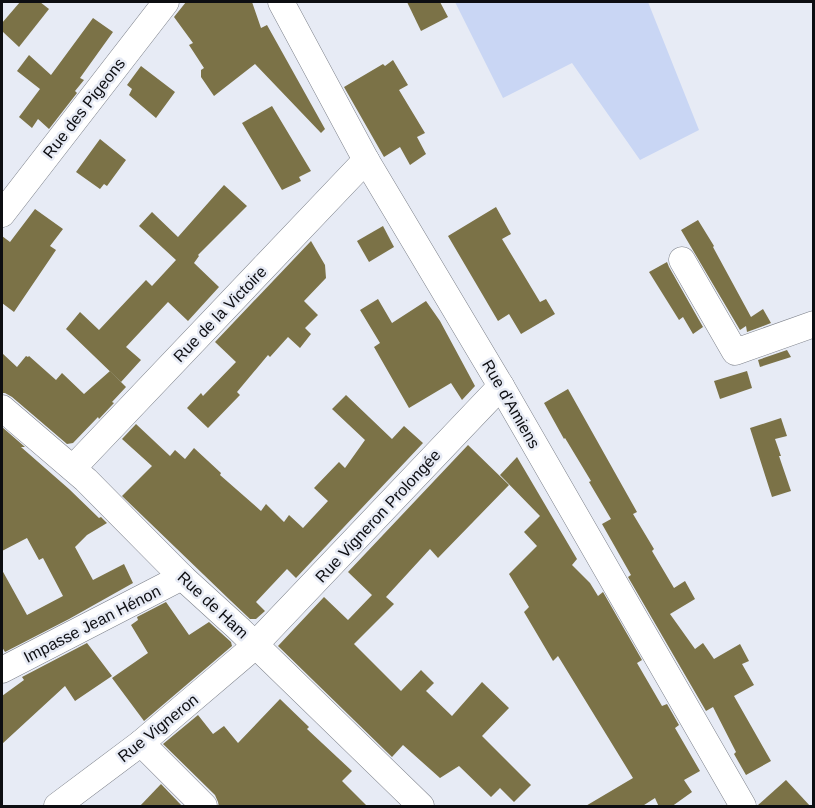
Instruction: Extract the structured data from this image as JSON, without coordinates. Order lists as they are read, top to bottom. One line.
{"streets":{"street":["Rue des Pigeons","Rue de la Victoire","Rue d'Amiens","Rue Vigneron Prolongée","Rue de Ham","Impasse Jean Hénon","Rue Vigneron"]},"crossings":[["Rue de la Victoire","Rue d'Amiens"],["Rue de la Victoire","Rue de Ham"],["Rue d'Amiens","Rue Vigneron Prolongée"],["Rue Vigneron Prolongée","Rue de Ham"],["Rue Vigneron Prolongée","Rue Vigneron"],["Rue de Ham","Impasse Jean Hénon"],["Rue de Ham","Rue Vigneron"]]}
